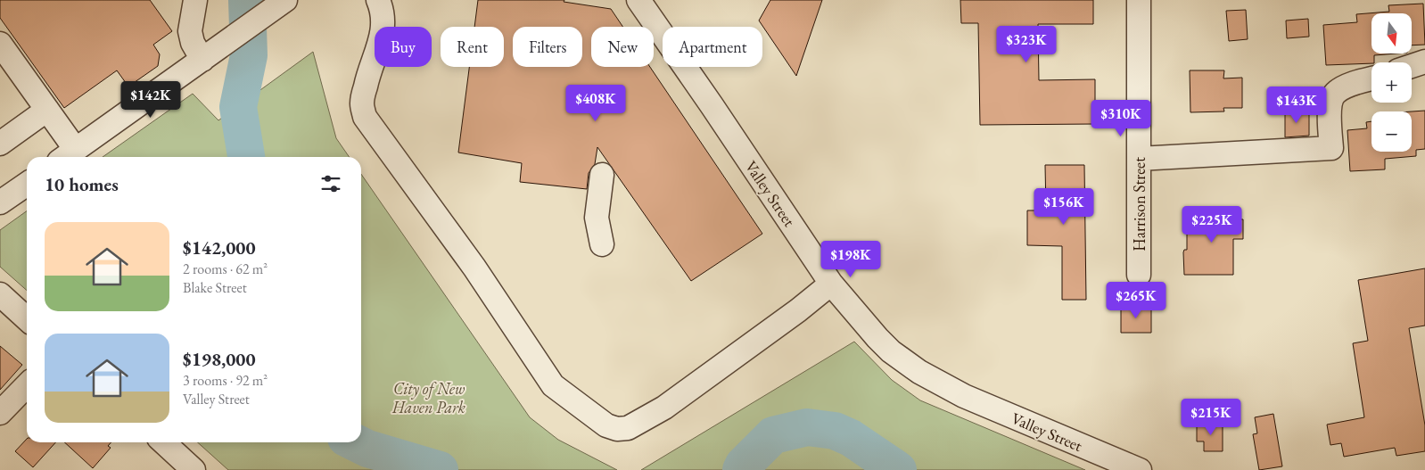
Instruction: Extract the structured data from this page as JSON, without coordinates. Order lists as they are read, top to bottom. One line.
{"streets":{"street":["Valley Street","Harrison Street"]},"parks":["City of New Haven Park"],"north":"bottom","page":{"map_buttons":["+","−"],"price":["$323K","$142K","$408K","$143K","$310K","$156K","$225K","$198K","$265K","$215K"],"chip":["Buy","Rent","Filters","New","Apartment"],"heading":"10 homes","list":[{"name":"$142,000","note":"2 rooms · 62 m² · Blake Street"},{"name":"$198,000","note":"3 rooms · 92 m² · Valley Street"}]}}
